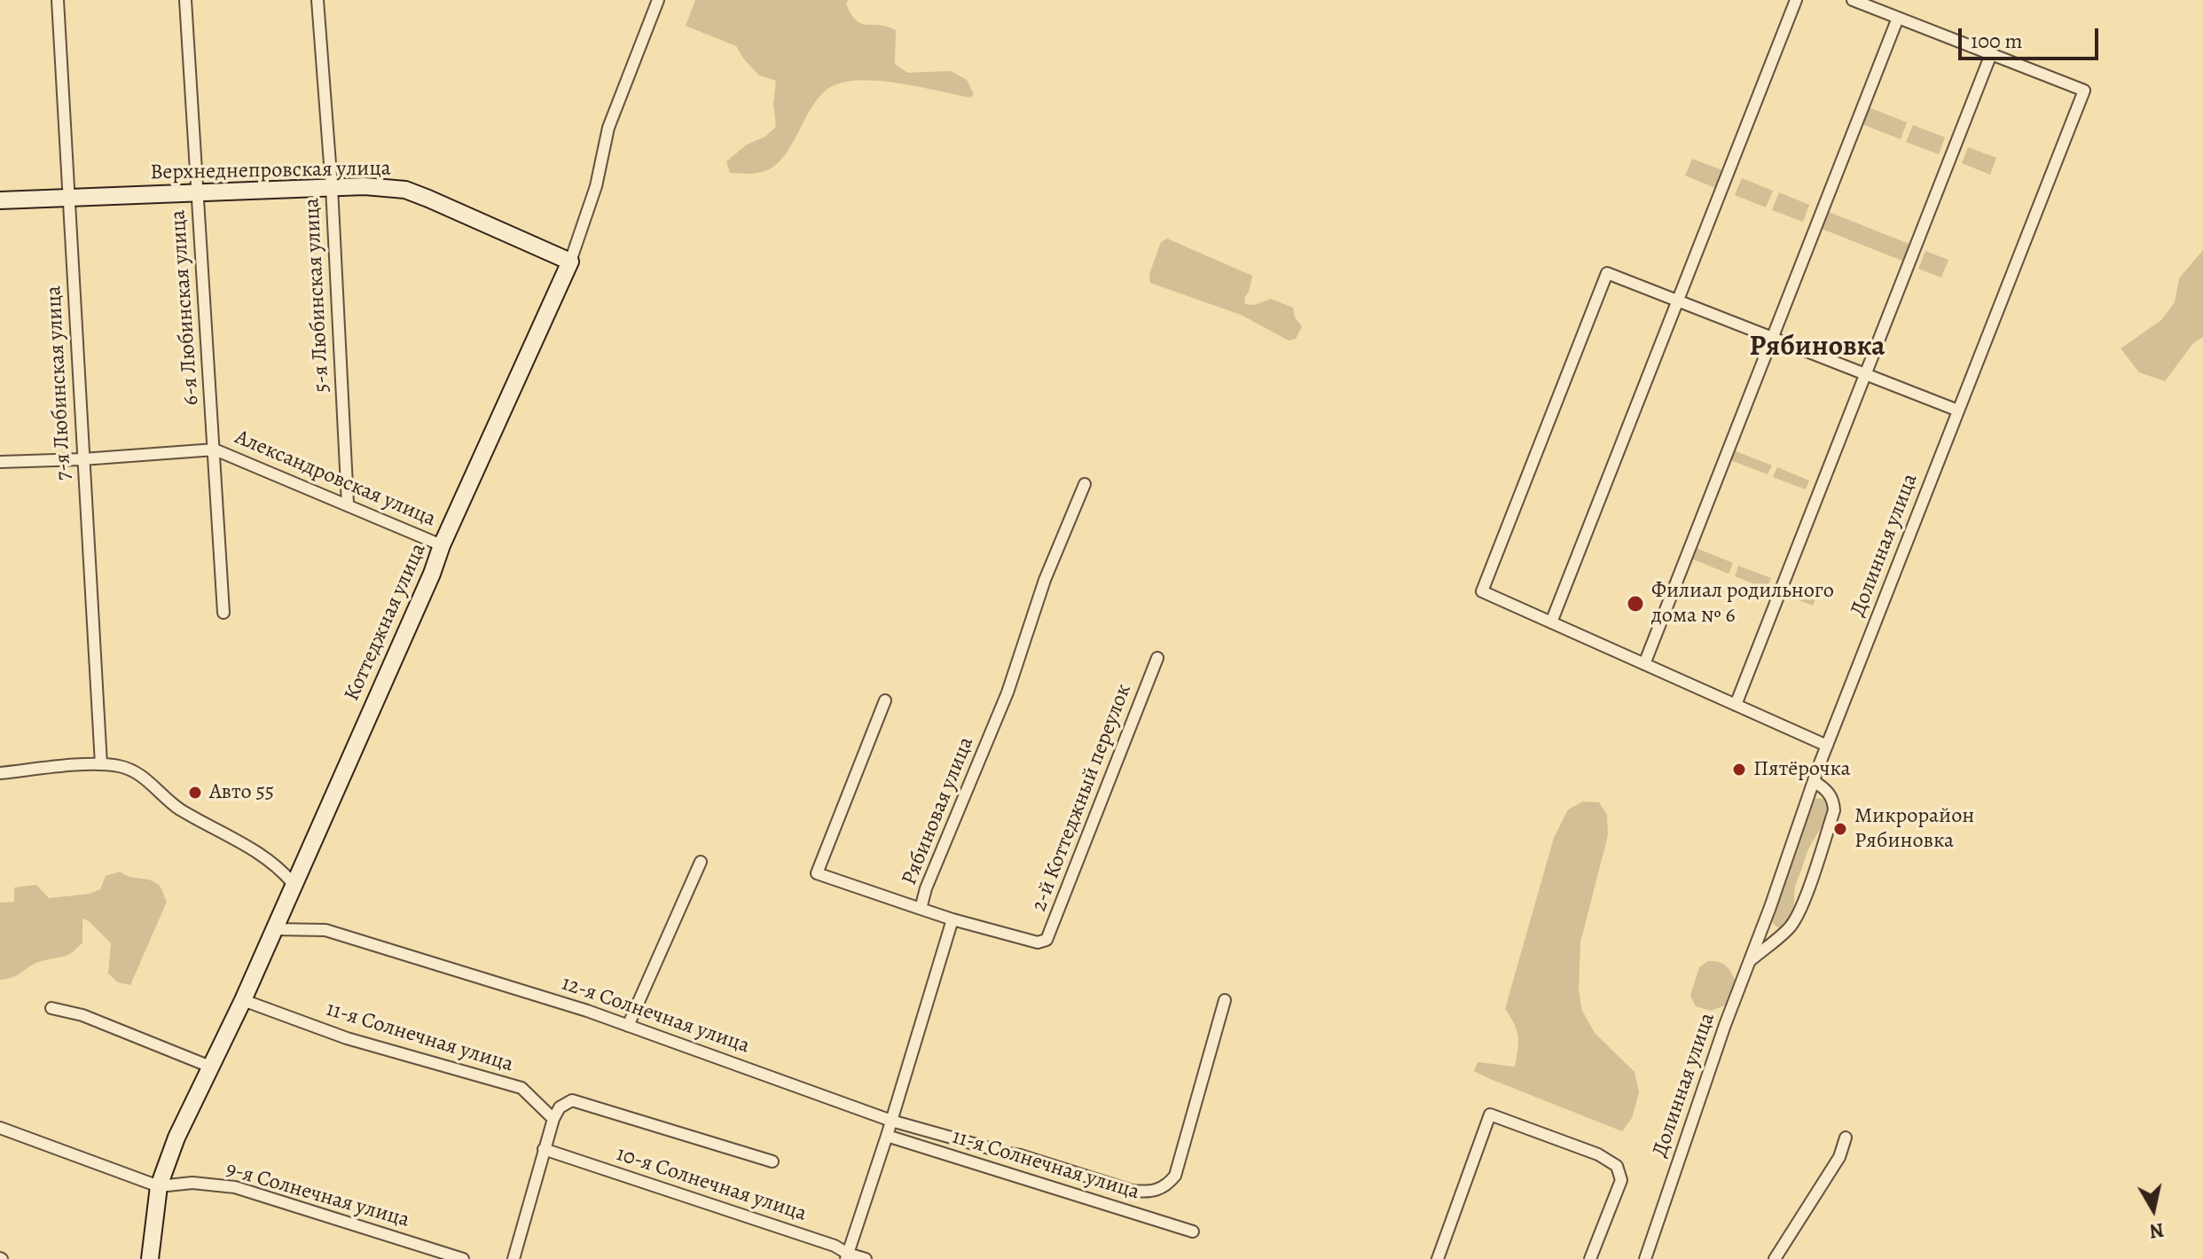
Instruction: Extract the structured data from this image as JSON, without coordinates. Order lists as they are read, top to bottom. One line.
{"streets":{"street":["Верхнеднепровская улица","5-я Любинская улица","6-я Любинская улица","7-я Любинская улица","Александровская улица","Долинная улица","Коттеджная улица","2-й Коттеджный переулок","Рябиновая улица","12-я Солнечная улица","11-я Солнечная улица","10-я Солнечная улица","9-я Солнечная улица"]},"crossings":[["Верхнеднепровская улица","5-я Любинская улица"],["Верхнеднепровская улица","6-я Любинская улица"],["Верхнеднепровская улица","7-я Любинская улица"],["Верхнеднепровская улица","Коттеджная улица"],["5-я Любинская улица","Александровская улица"],["6-я Любинская улица","Александровская улица"],["7-я Любинская улица","Александровская улица"],["Александровская улица","Коттеджная улица"],["Коттеджная улица","12-я Солнечная улица"],["Коттеджная улица","11-я Солнечная улица"],["Коттеджная улица","9-я Солнечная улица"],["2-й Коттеджный переулок","Рябиновая улица"]],"districts":["Рябиновка"],"places":["Филиал родильного дома № 6","Пятёрочка","Авто 55","Микрорайон Рябиновка"],"scale_bar":"100 m","north":"bottom"}
